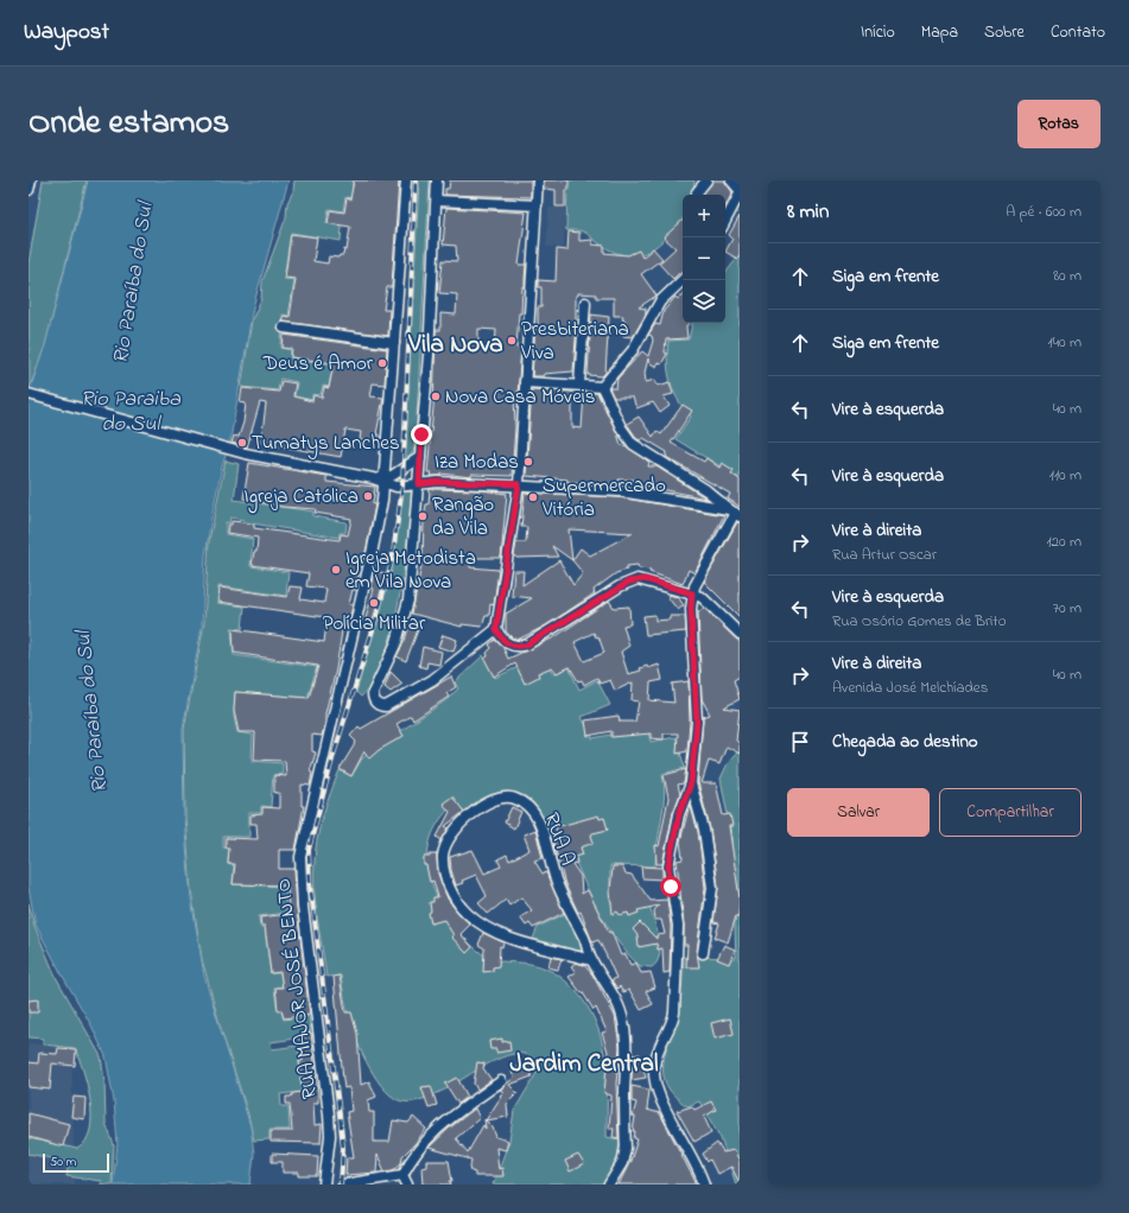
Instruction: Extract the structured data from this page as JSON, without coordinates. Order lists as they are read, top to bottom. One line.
{"streets":{"street":["RUA A","RUA MAJOR JOSÉ BENTO"]},"districts":["Vila Nova","Jardim Central"],"water":["Rio Paraíba do Sul","Rio Paraiba do Sul"],"places":["Presbiteriana Viva","Deus é Amor","Nova Casa Móveis","Tumatys Lanches","Iza Modas","Igreja Católica","Supermercado Vitória","Rangão da Vila","Igreja Metodista em Vila Nova","Polícia Militar"],"scale_bar":"50 m","page":{"header":"Waypost","nav":["Início","Mapa","Sobre","Contato"],"title":"Onde estamos","buttons":["Rotas",["Salvar","Compartilhar"]],"heading":["8 min","A pé · 600 m"],"map_buttons":["+","−"],"list":[["Siga em frente","80 m"],["Siga em frente","140 m"],["Vire à esquerda","40 m"],["Vire à esquerda","110 m"],["Vire à direita","Rua Artur Oscar","120 m"],["Vire à esquerda","Rua Osório Gomes de Brito","70 m"],["Vire à direita","Avenida José Melchíades","40 m"],"Chegada ao destino"],"scale":"50 m"}}
